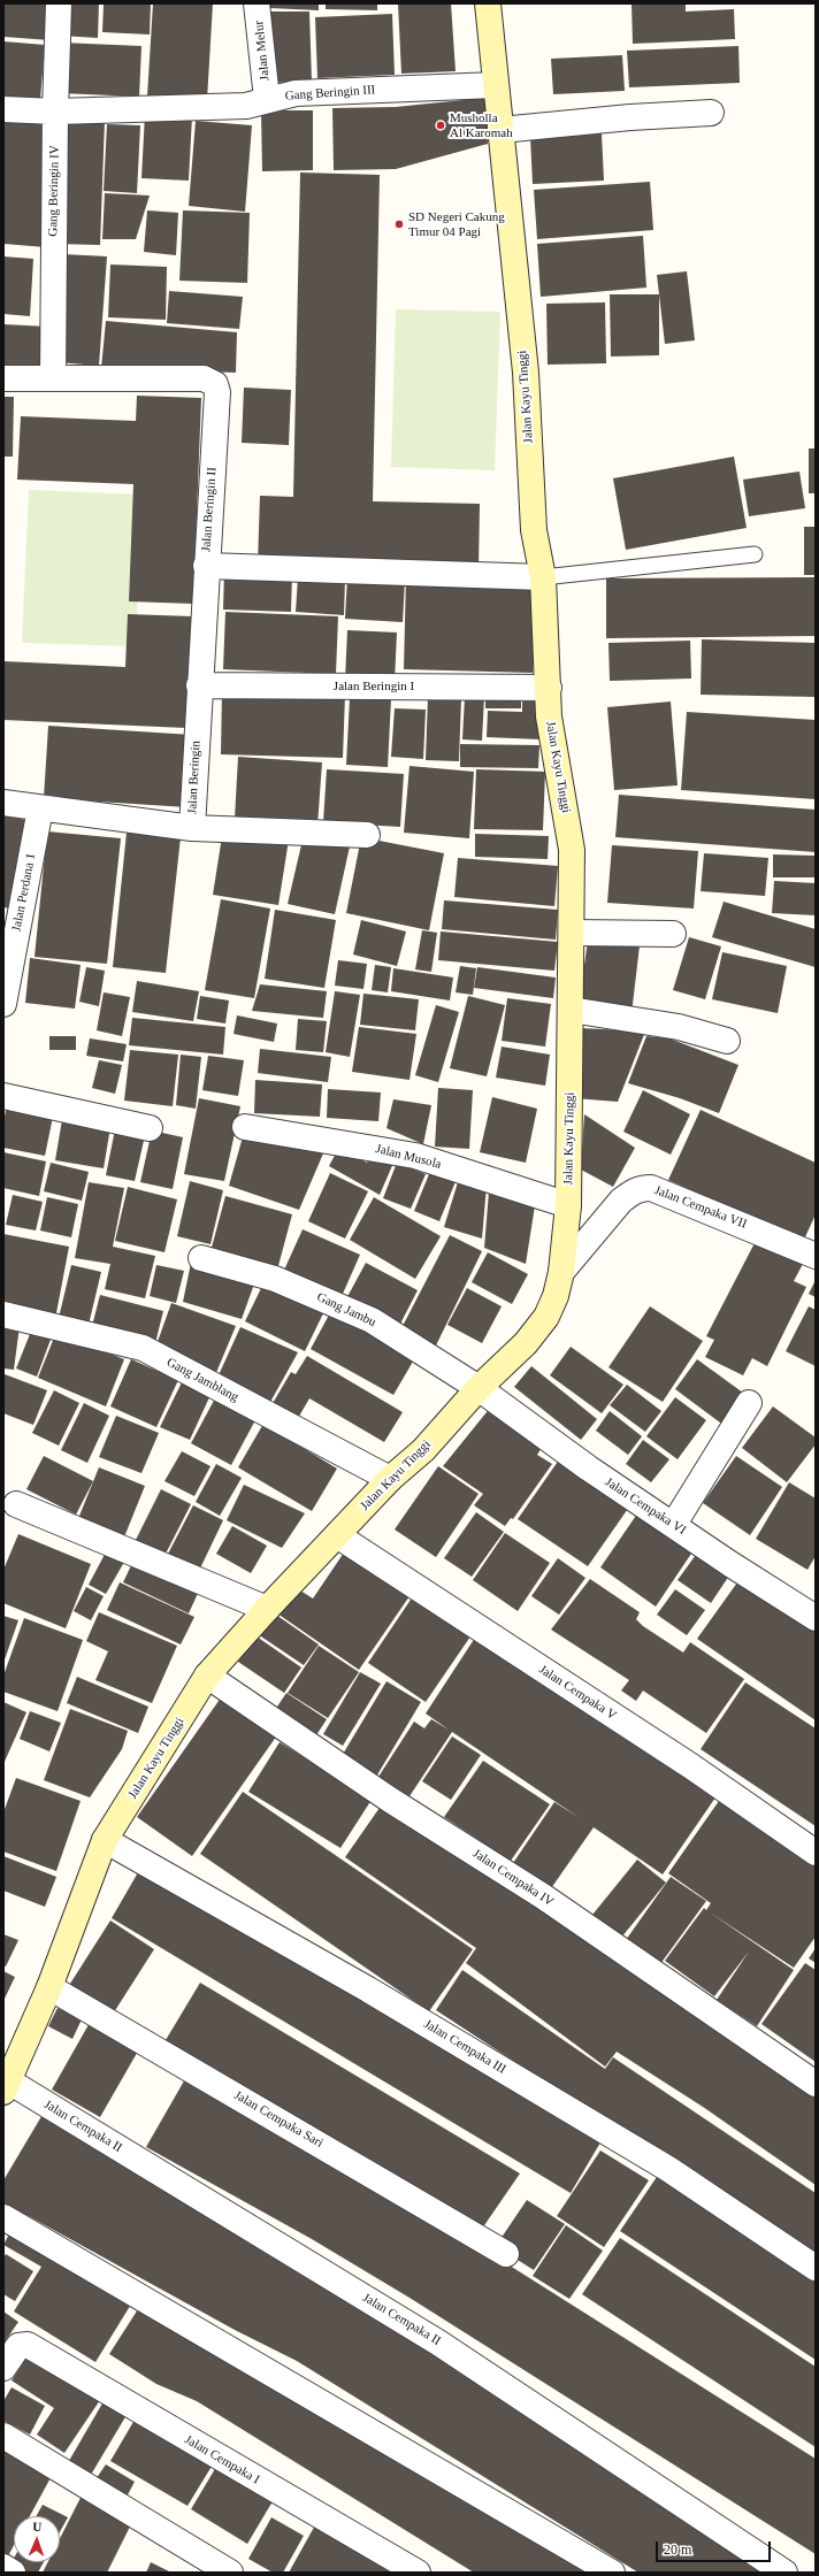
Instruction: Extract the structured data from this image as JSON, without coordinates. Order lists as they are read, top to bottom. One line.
{"streets":{"street":["Jalan Melur","Gang Beringin III","Gang Beringin IV","Jalan Kayu Tinggi","Jalan Beringin II","Jalan Beringin I","Jalan Beringin","Jalan Perdana 1","Jalan Musola","Jalan Cempaka VII","Gang Jambu","Gang Jamblang","Jalan Cempaka VI","Jalan Cempaka V","Jalan Cempaka IV","Jalan Cempaka III","Jalan Cempaka Sari","Jalan Cempaka II","Jalan Cempaka I"]},"crossings":[["Jalan Melur","Gang Beringin III"],["Gang Beringin III","Gang Beringin IV"],["Gang Beringin III","Jalan Kayu Tinggi"],["Gang Beringin IV","Jalan Beringin II"],["Jalan Kayu Tinggi","Jalan Beringin II"],["Jalan Kayu Tinggi","Jalan Beringin I"],["Jalan Kayu Tinggi","Jalan Musola"],["Jalan Kayu Tinggi","Jalan Cempaka VII"],["Jalan Kayu Tinggi","Gang Jambu"],["Jalan Kayu Tinggi","Gang Jamblang"],["Jalan Kayu Tinggi","Jalan Cempaka VI"],["Jalan Kayu Tinggi","Jalan Cempaka V"],["Jalan Kayu Tinggi","Jalan Cempaka IV"],["Jalan Kayu Tinggi","Jalan Cempaka III"],["Jalan Kayu Tinggi","Jalan Cempaka Sari"],["Jalan Kayu Tinggi","Jalan Cempaka II"],["Jalan Beringin II","Jalan Beringin"],["Jalan Beringin I","Jalan Beringin"],["Jalan Beringin","Jalan Perdana 1"],["Gang Jambu","Jalan Cempaka VI"]],"places":["Musholla Al Karomah","SD Negeri Cakung Timur 04 Pagi"],"scale_bar":"20 m","north":"top"}
